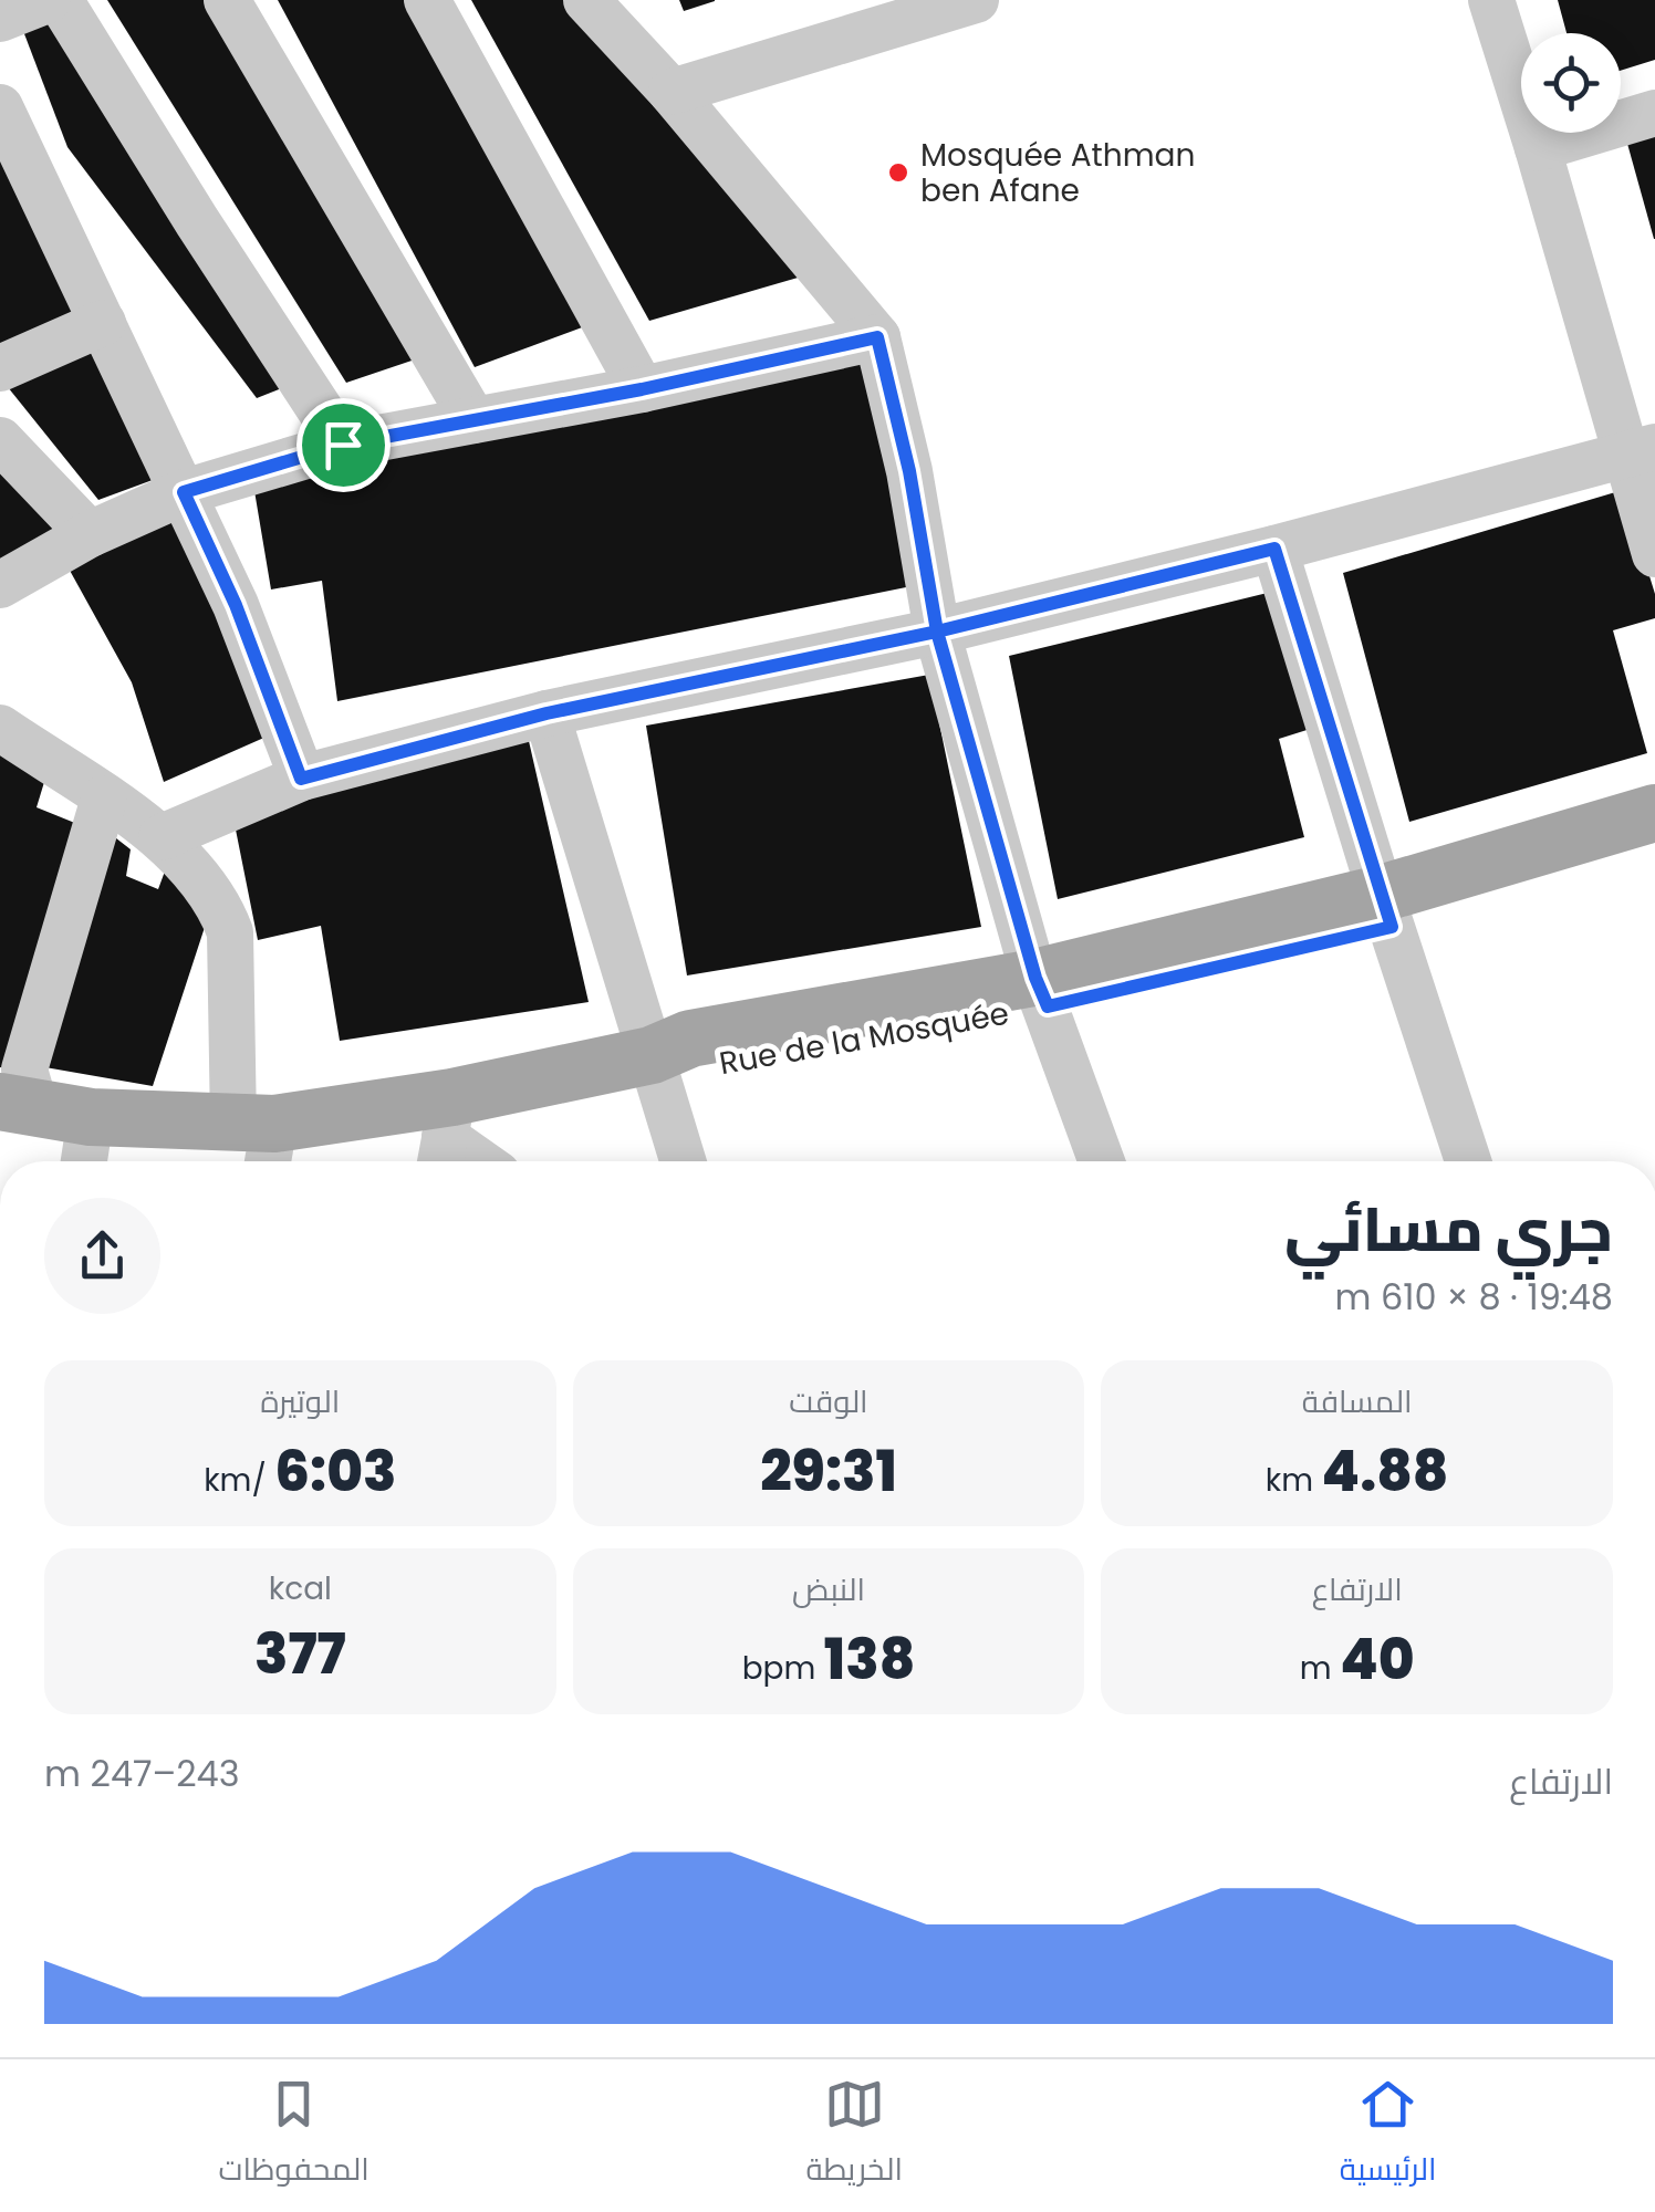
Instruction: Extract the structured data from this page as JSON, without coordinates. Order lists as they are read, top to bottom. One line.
{"streets":{"main road":["Rue de la Mosquée"]},"places":["Mosquée Athman ben Afane"],"page":{"heading":["جري مسائي","19:48 · 8 × 610 m"],"stats":[["المسافة","4.88 km"],["الوقت","29:31"],["الوتيرة","6:03 /km"],["الارتفاع","40 m"],["النبض","138 bpm"],["kcal","377"]],"chart":["الارتفاع","243–247 m"],"tabs":["الرئيسية","الخريطة","المحفوظات"]}}
